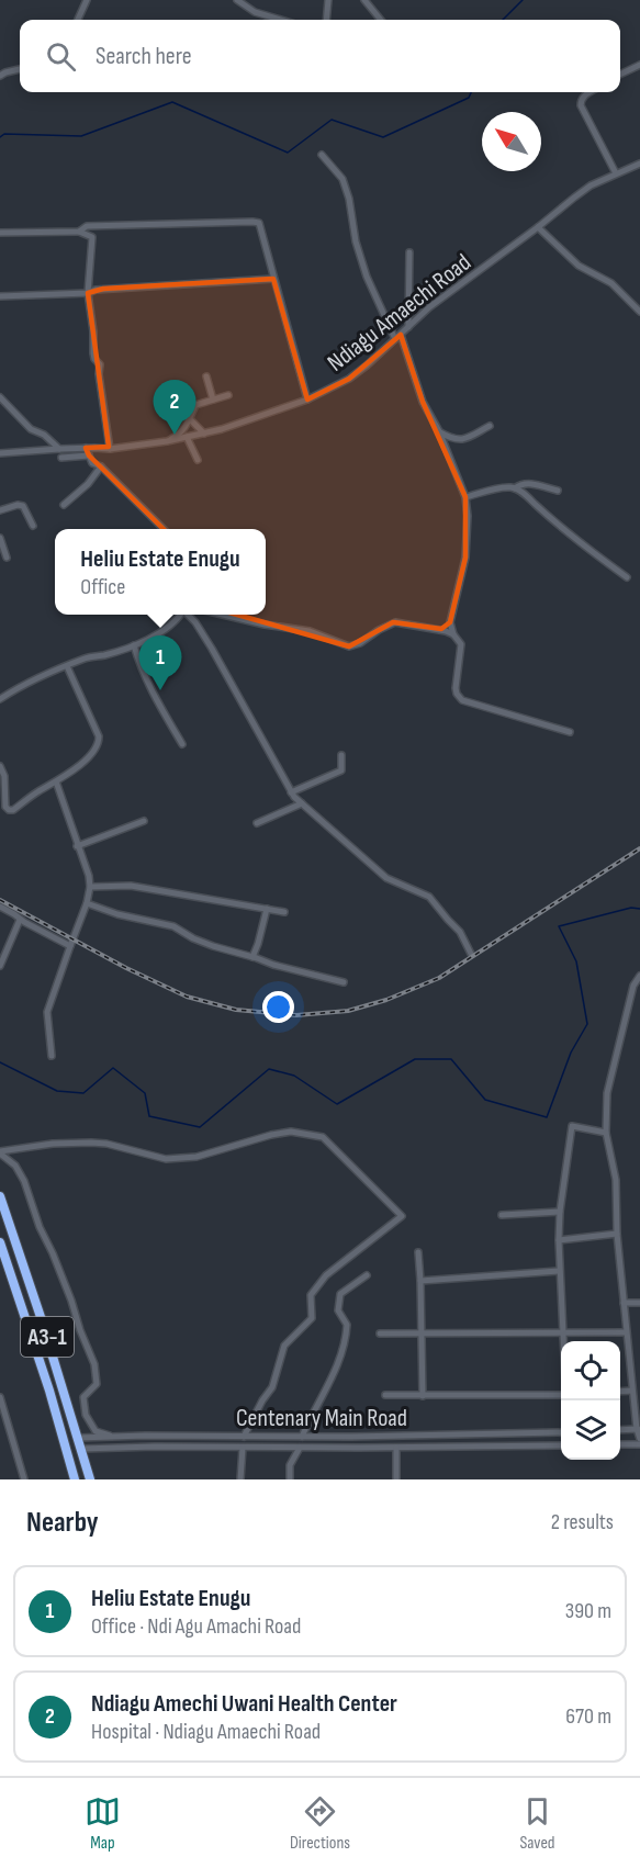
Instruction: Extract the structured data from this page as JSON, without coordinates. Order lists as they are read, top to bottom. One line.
{"streets":{"highway":["A3-1"],"street":["Ndiagu Amaechi Road","Centenary Main Road"]},"crossings":[["A3-1","Centenary Main Road"]],"north":"top left","page":{"search":"Search here","pins":["2","1"],"popup":["Heliu Estate Enugu","Office"],"heading":["Nearby","2 results"],"list":[{"mark":"1","name":"Heliu Estate Enugu","note":"Office · Ndi Agu Amachi Road","value":"390 m"},{"mark":"2","name":"Ndiagu Amechi Uwani Health Center","note":"Hospital · Ndiagu Amaechi Road","value":"670 m"}],"nav":["Map","Directions","Saved"]}}
